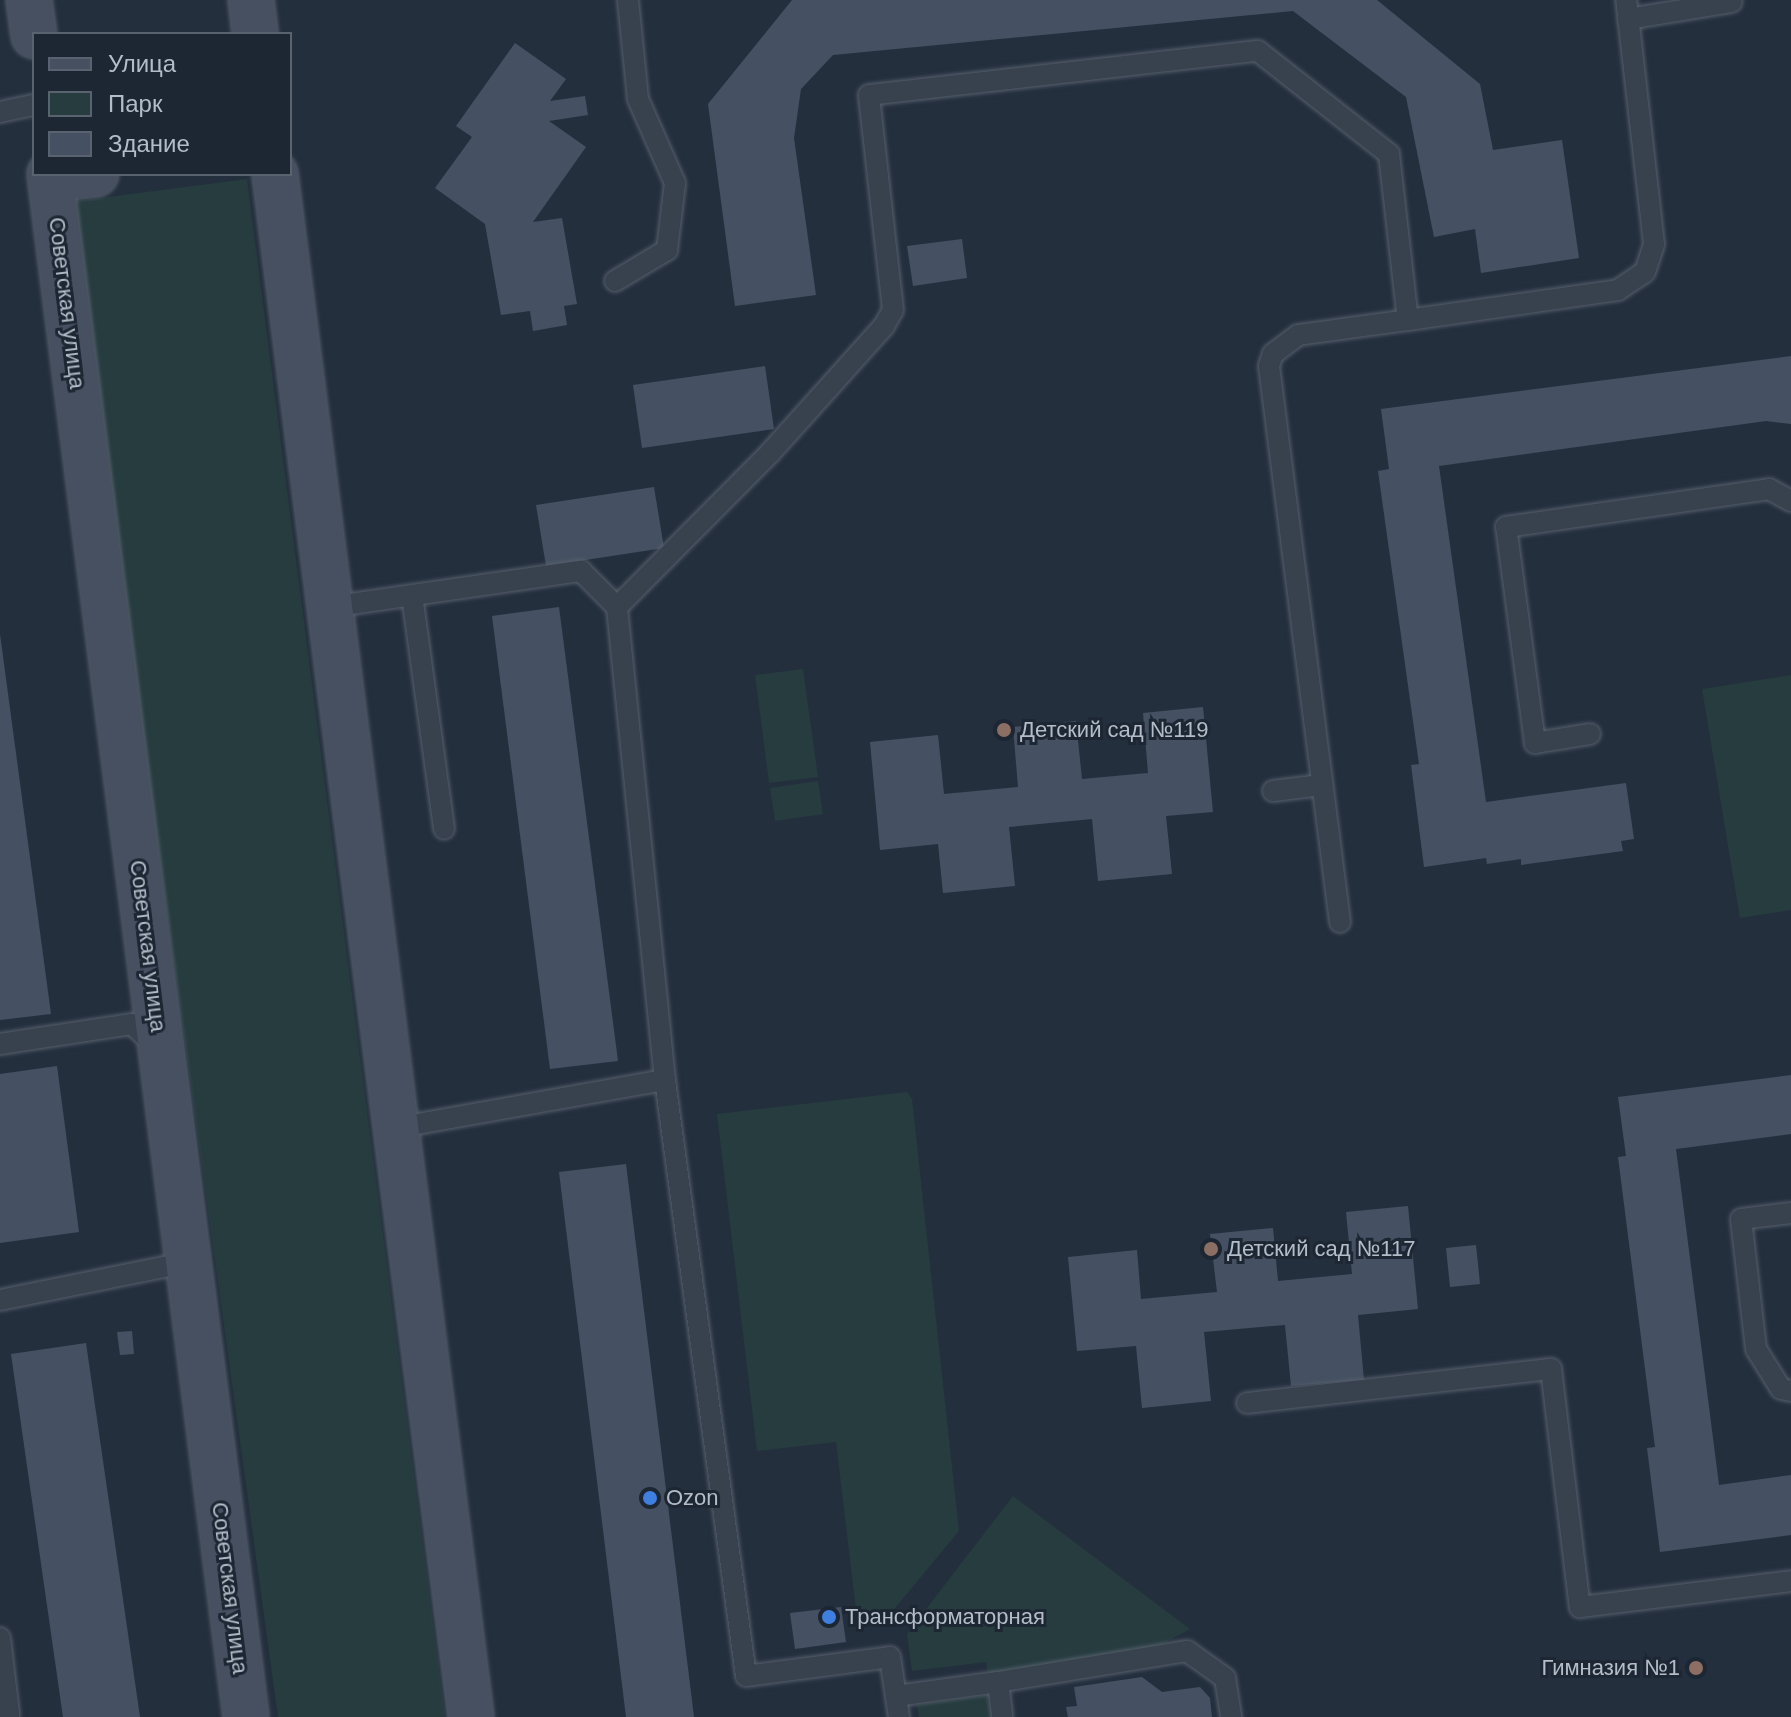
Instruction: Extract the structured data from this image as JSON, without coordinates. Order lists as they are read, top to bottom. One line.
{"streets":{"street":["Советская улица"]},"places":["Детский сад №119","Детский сад №117","Ozon","Трансформаторная","Гимназия №1"],"legend":["Улица","Парк","Здание"]}
